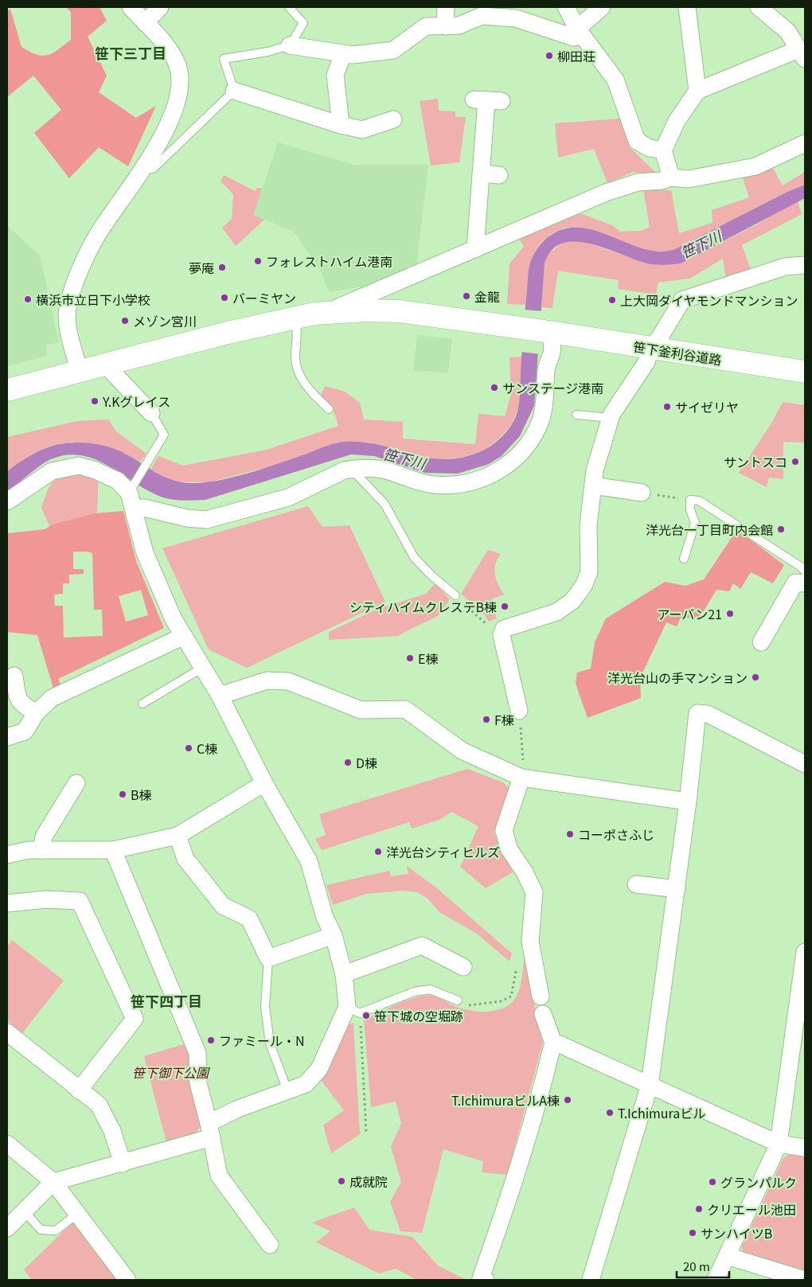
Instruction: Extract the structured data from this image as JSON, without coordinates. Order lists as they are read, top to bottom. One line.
{"streets":{"main road":["笹下釜利谷道路"]},"districts":["笹下三丁目","笹下四丁目"],"water":["笹下川"],"parks":["笹下御下公園"],"places":["柳田荘","フォレストハイム港南","夢庵","金龍","バーミヤン","横浜市立日下小学校","上大岡ダイヤモンドマンション","メゾン宮川","サンステージ港南","Y.Kグレイス","サイゼリヤ","サントスコ","洋光台一丁目町内会館","シティハイムクレステB棟","アーバン21","E棟","洋光台山の手マンション","F棟","C棟","D棟","B棟","コーポさふじ","洋光台シティヒルズ","笹下城の空堀跡","ファミール・N","T.IchimuraビルA棟","T.Ichimuraビル","成就院","グランパルク","クリエール池田","サンハイツB"],"scale_bar":"20 m"}
